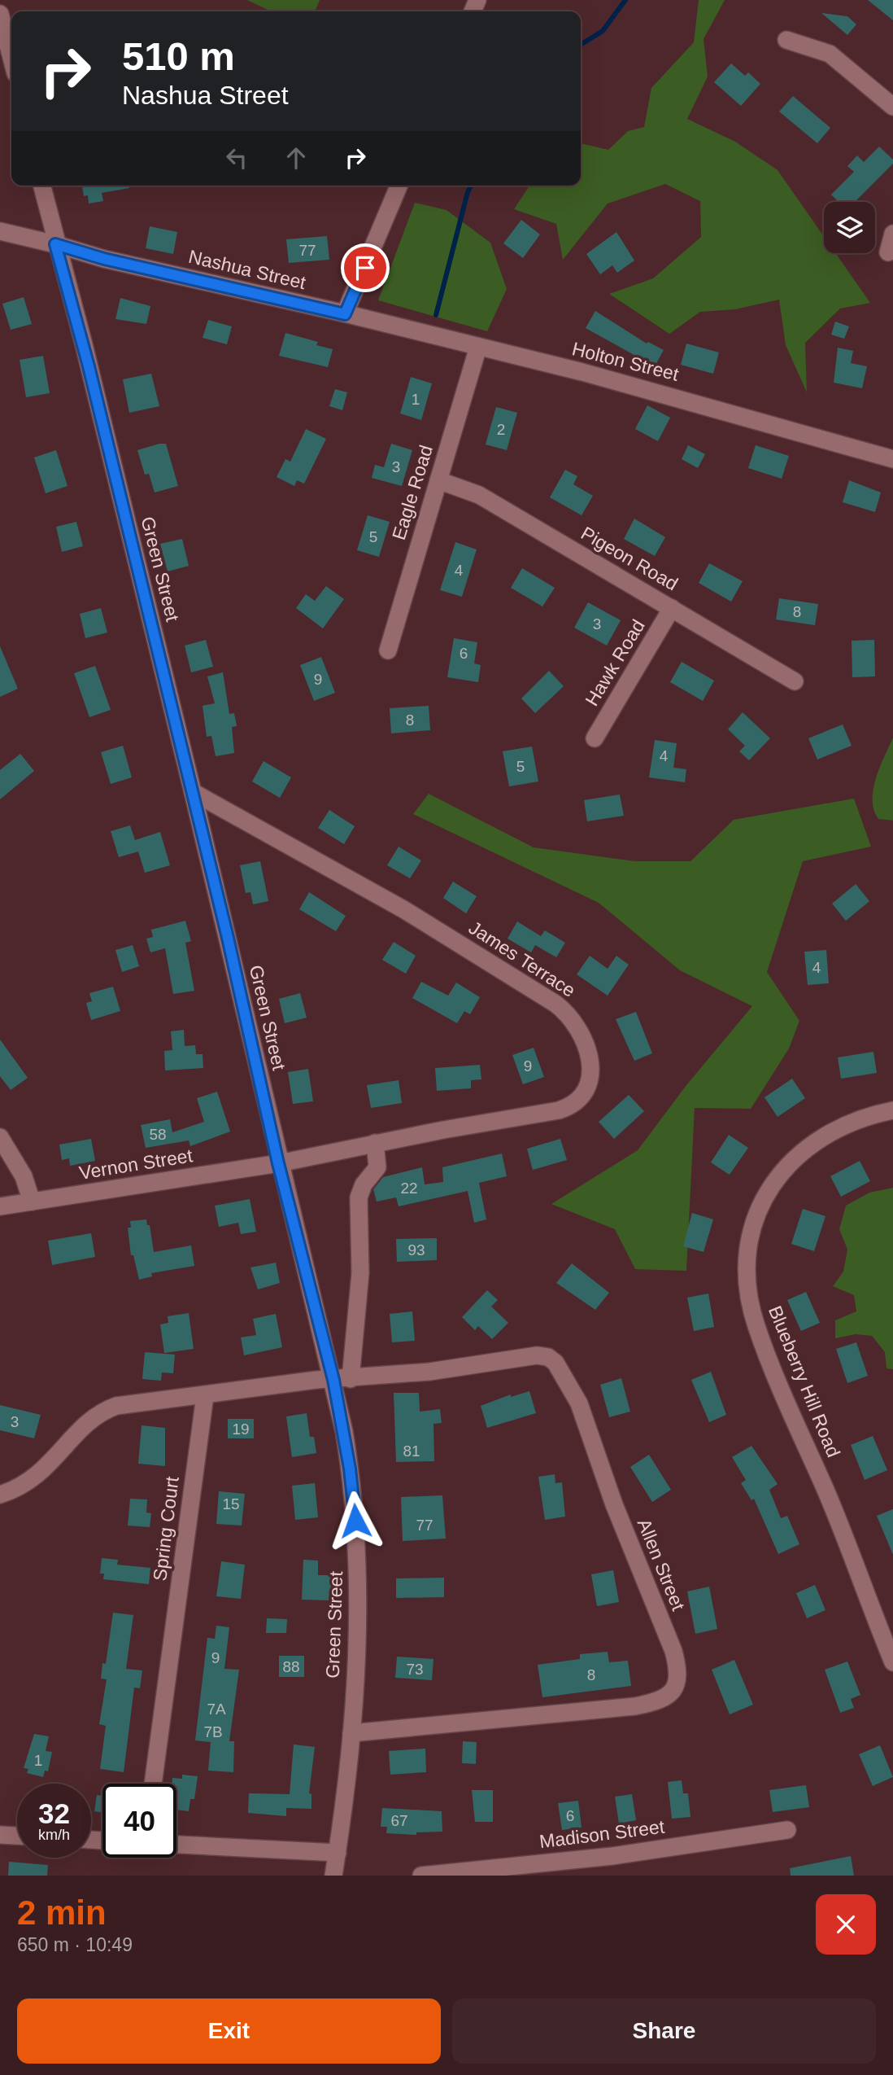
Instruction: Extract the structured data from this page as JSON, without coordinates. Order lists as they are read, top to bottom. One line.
{"streets":{"street":["Nashua Street","Holton Street","Eagle Road","Pigeon Road","Green Street","Hawk Road","James Terrace","Vernon Street","Blueberry Hill Road","Spring Court","Allen Street","Madison Street"]},"crossings":[["Nashua Street","Holton Street"],["Nashua Street","Green Street"],["Holton Street","Eagle Road"],["Eagle Road","Pigeon Road"],["Pigeon Road","Hawk Road"],["Green Street","James Terrace"],["Green Street","Vernon Street"],["Green Street","Allen Street"],["James Terrace","Vernon Street"]],"house_numbers":["77","1","2","3","5","4","8","3","6","9","8","4","5","4","9","58","22","93","3","19","81","15","77","9","88","73","8","7A","7B","1","6","67"],"page":{"turn":["510 m","Nashua Street"],"speed":"32 km/h","limit":"40","heading":["2 min","650 m · 10:49"],"buttons":["Exit","Share"]}}
